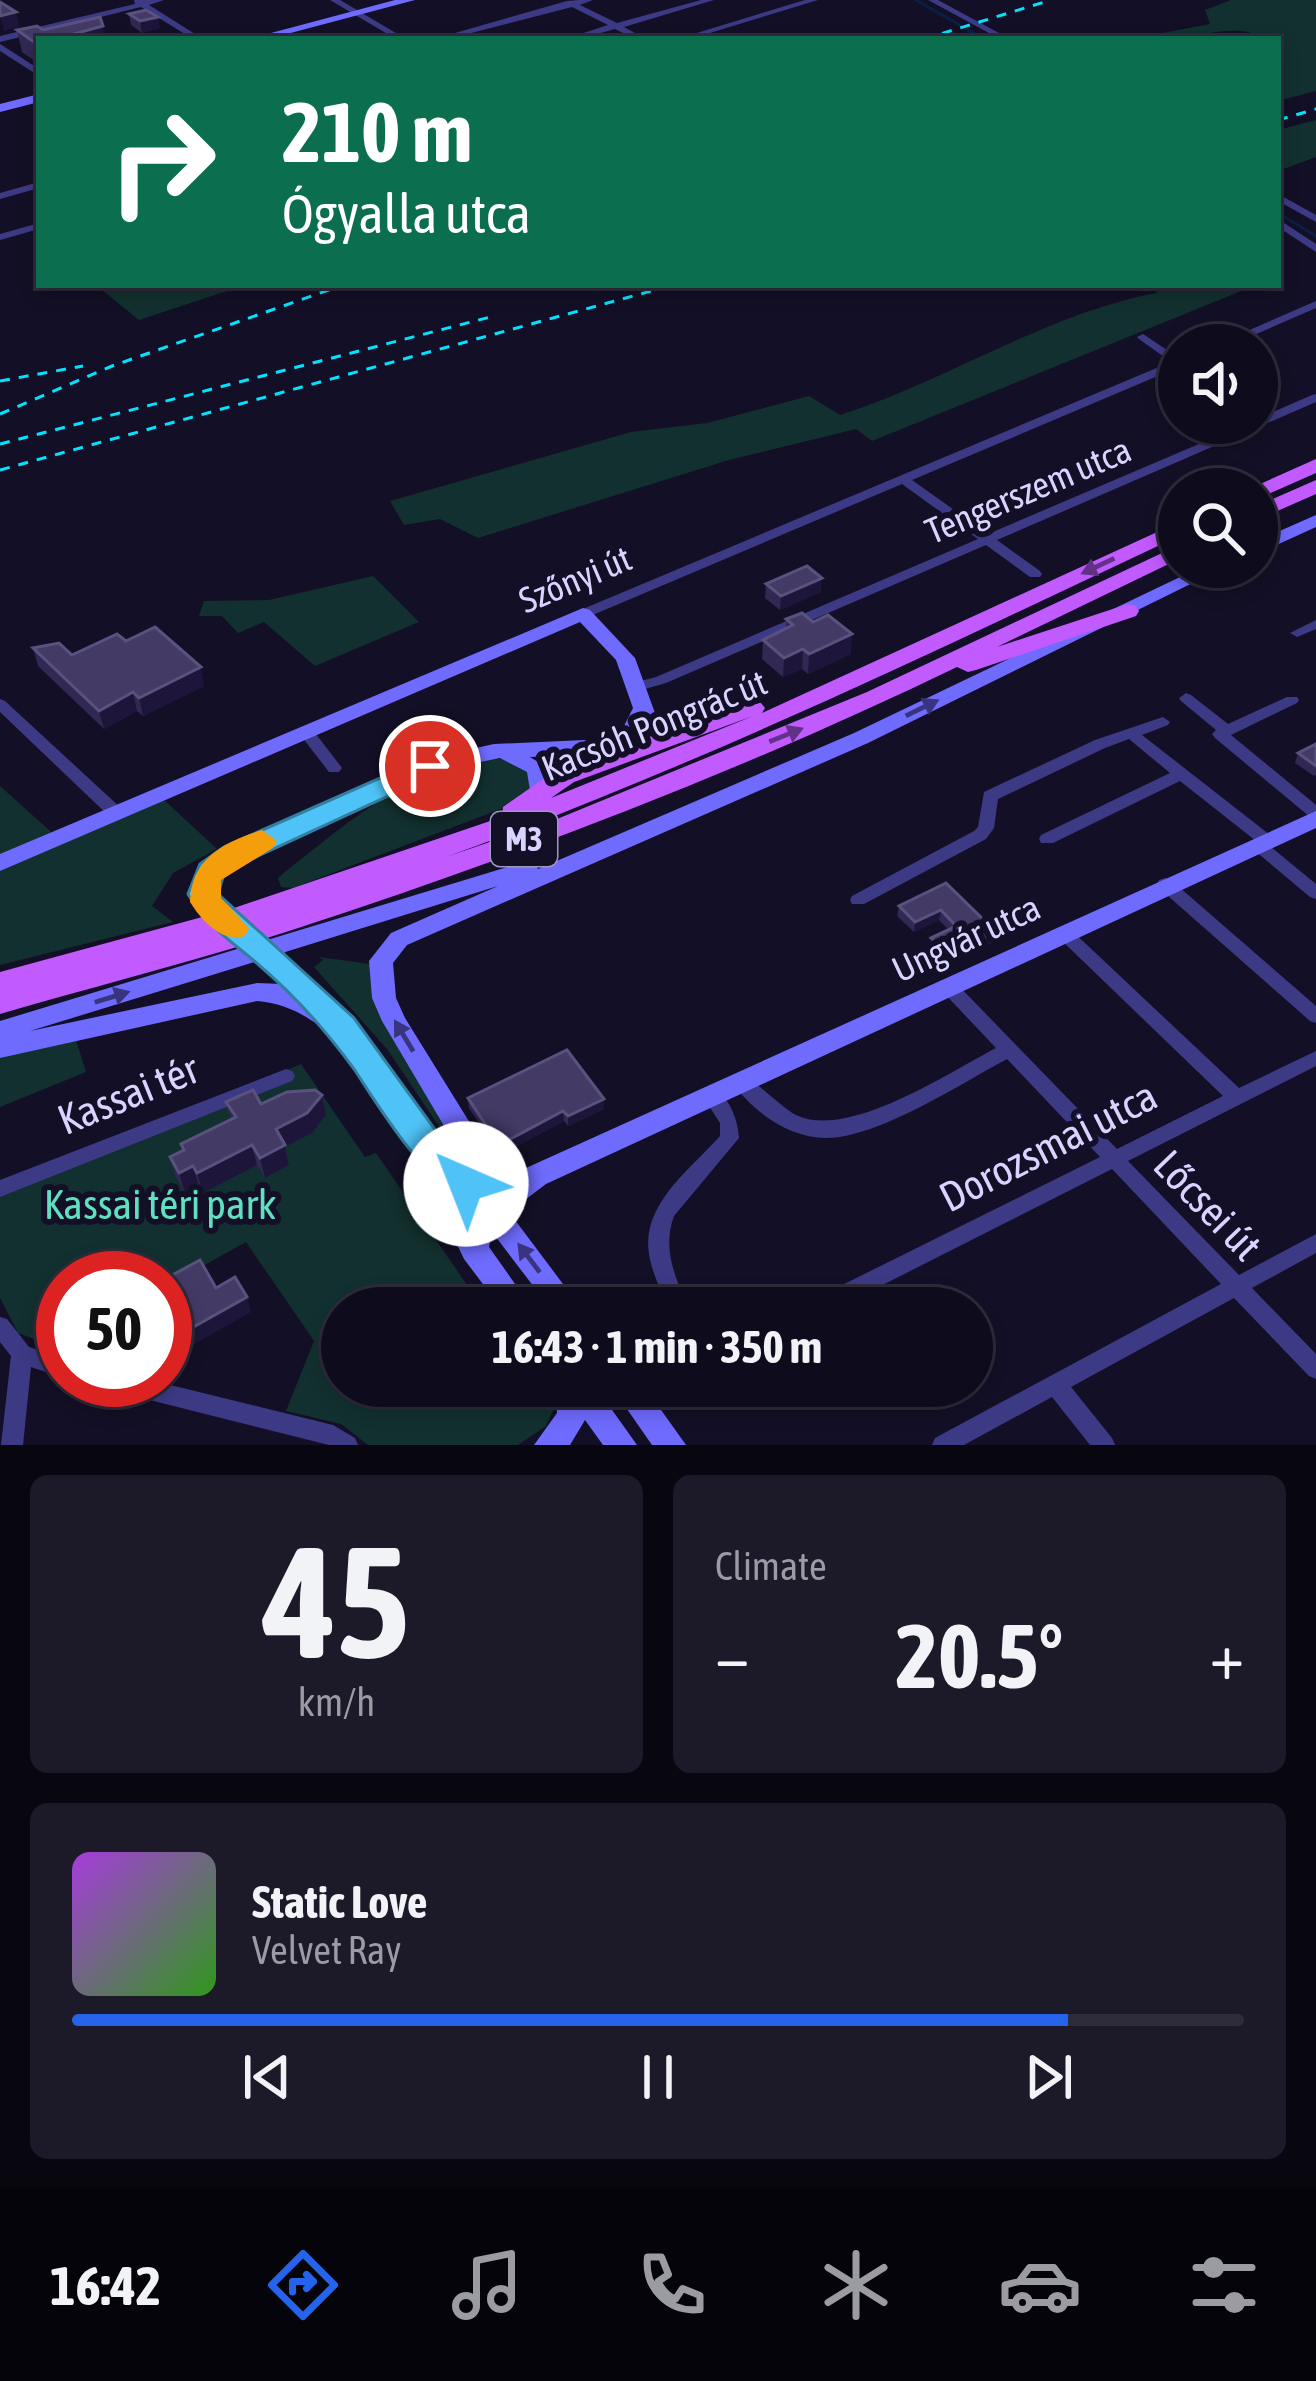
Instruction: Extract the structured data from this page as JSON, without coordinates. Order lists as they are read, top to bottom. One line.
{"streets":{"main road":["Kacsóh Pongrác út","M3"],"street":["Tengerszem utca","Szőnyi út","Ungvár utca","Kassai tér","Dorozsmai utca","Lőcsei út"]},"crossings":[["Ungvár utca","Lőcsei út"],["Dorozsmai utca","Lőcsei út"]],"parks":["Kassai téri park"],"page":{"turn":["210 m","Ógyalla utca"],"limit":"50","trip":"16:43 · 1 min · 350 m","tile":[["45","km/h"],"Climate"],"heat":["−","20.5°","+"],"song":["Static Love","Velvet Ray"],"tabs":"16:42"}}
